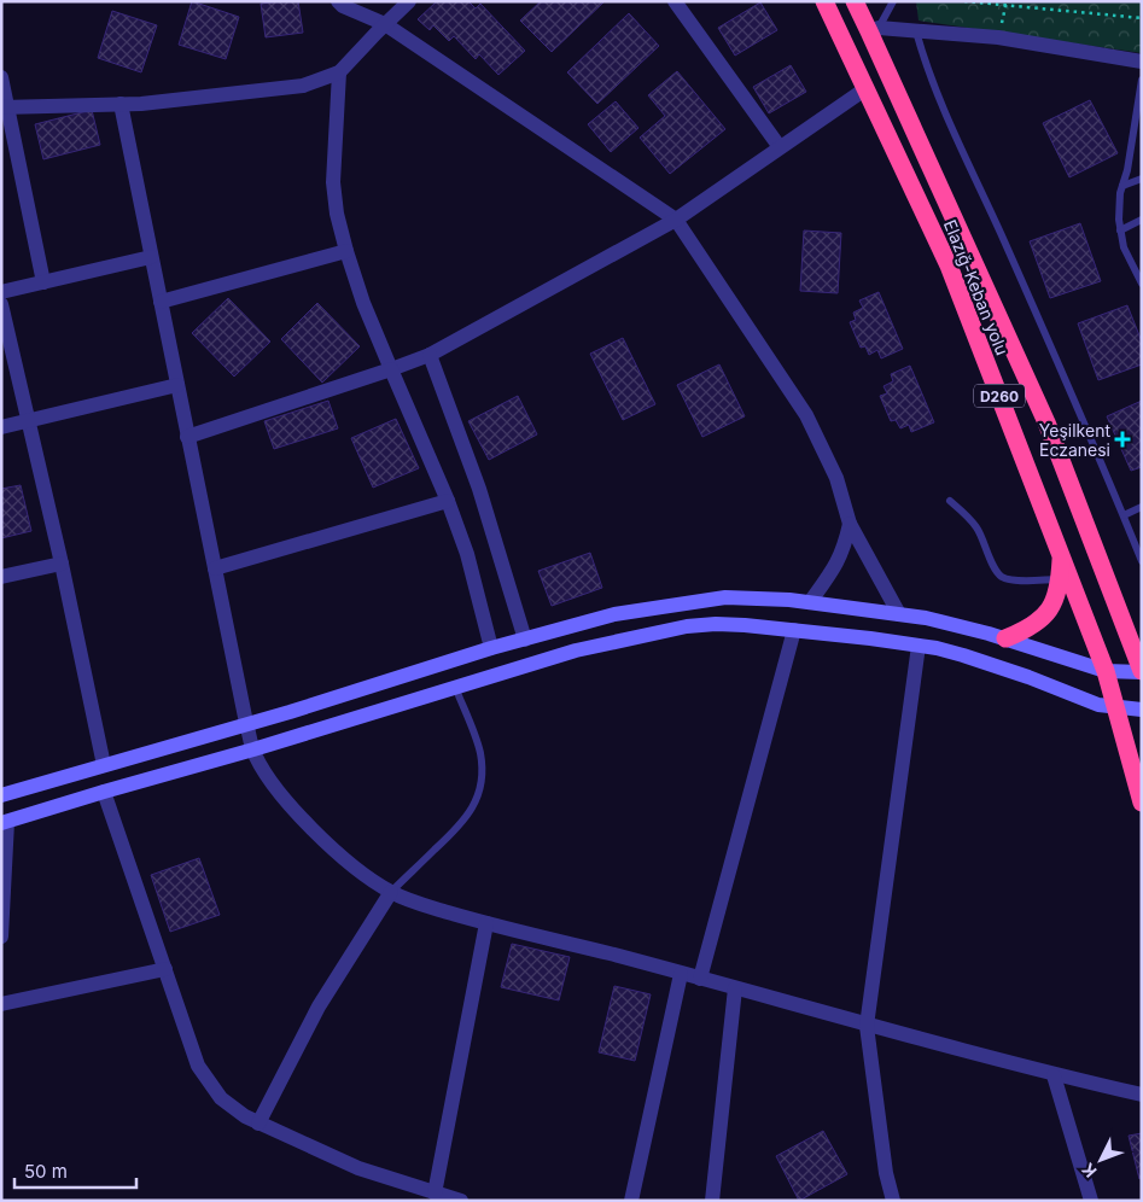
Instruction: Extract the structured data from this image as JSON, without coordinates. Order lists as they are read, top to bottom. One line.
{"streets":{"highway":["Elazığ-Keban yolu","D260"]},"places":{"health":["Yeşilkent Eczanesi"]},"scale_bar":"50 m","north":"bottom left"}
